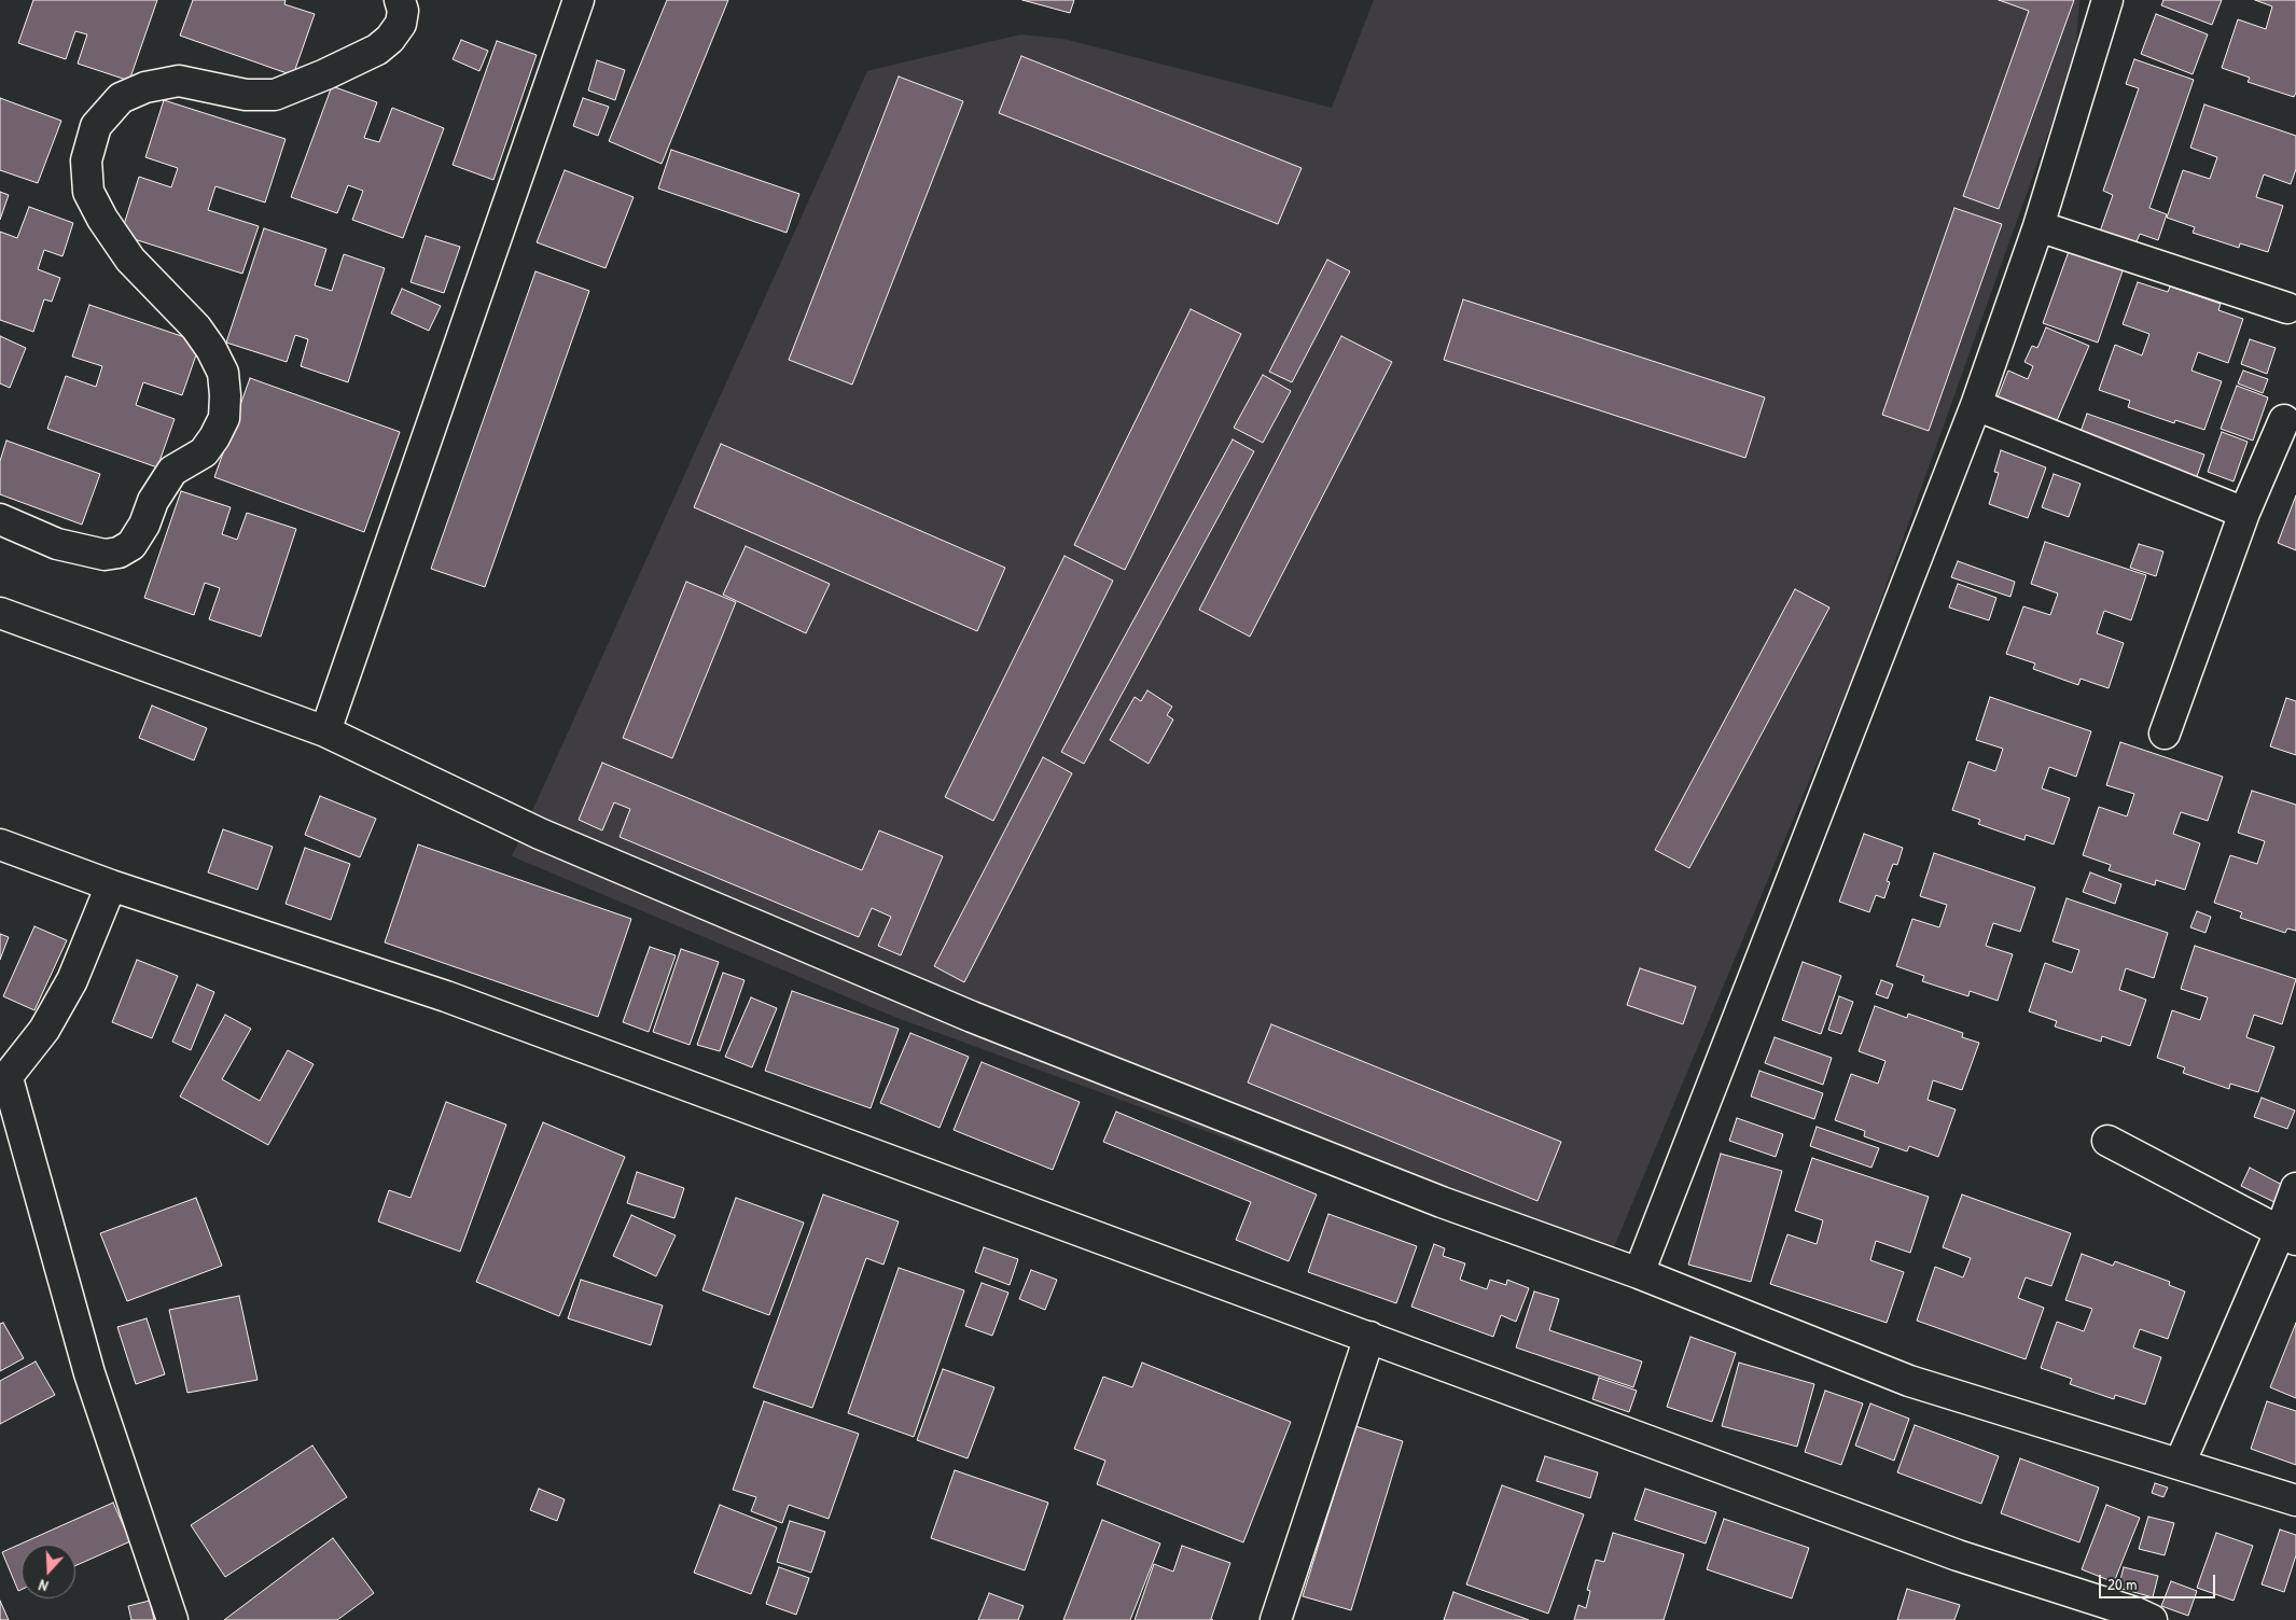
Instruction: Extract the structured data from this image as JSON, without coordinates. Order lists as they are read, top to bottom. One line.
{"scale_bar":"20 m","north":"bottom"}
